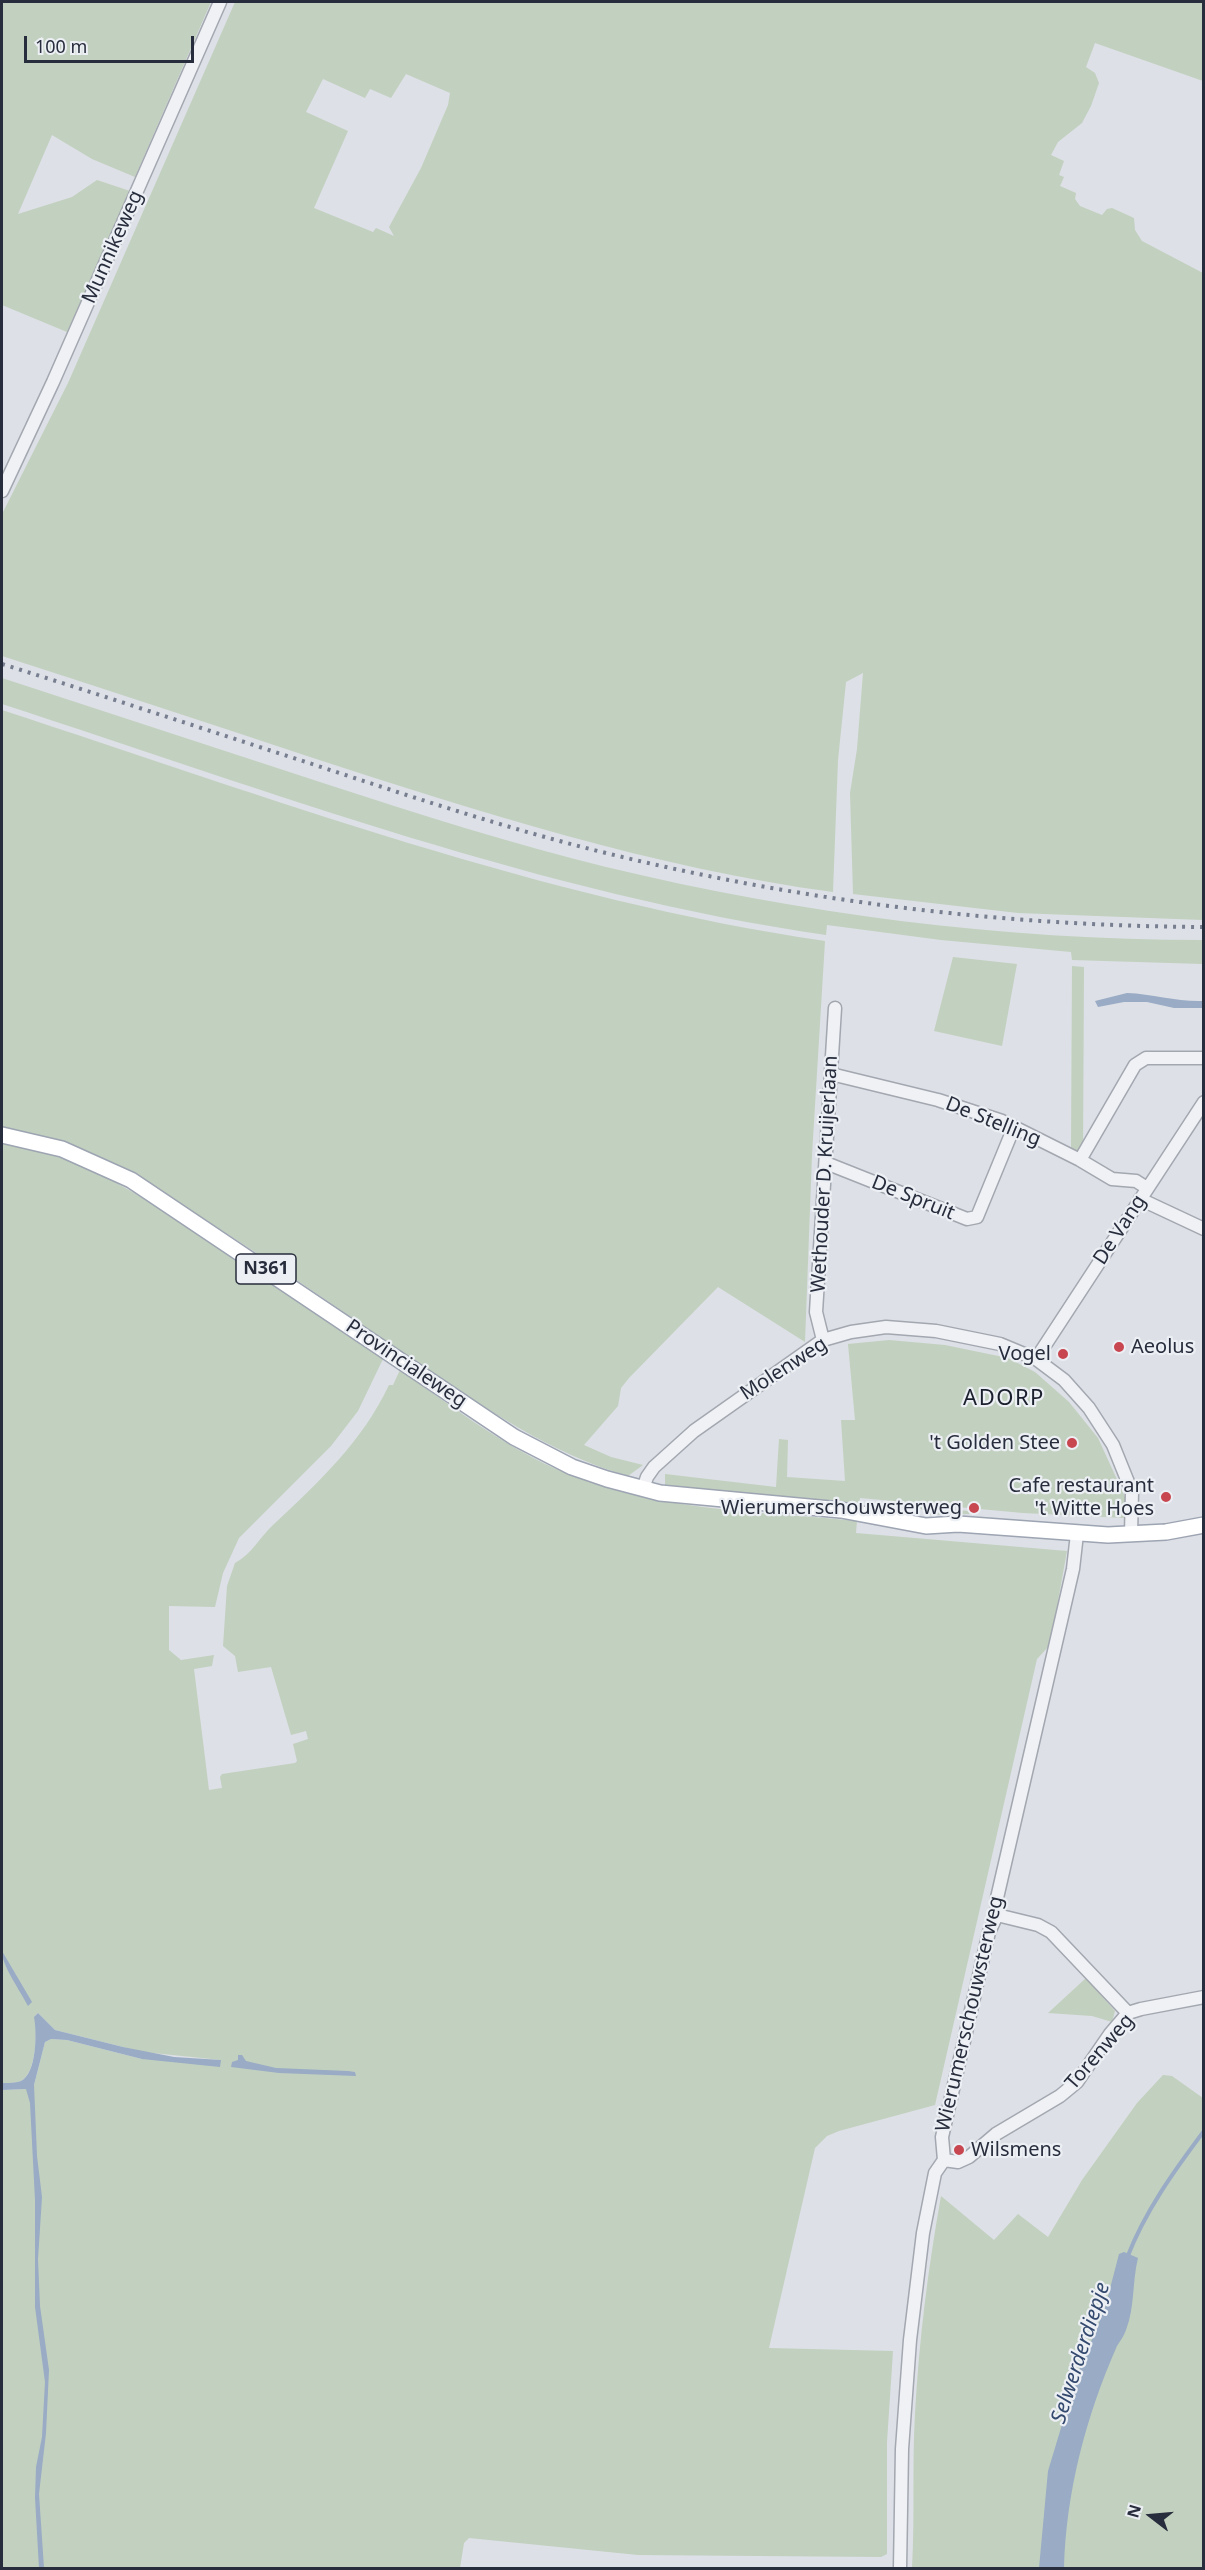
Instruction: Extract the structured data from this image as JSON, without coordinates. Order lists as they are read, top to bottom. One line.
{"streets":{"main road":["N361","Provincialeweg"],"street":["Munnikeweg","De Stelling","Wethouder D. Kruijerlaan","De Spruit","De Vang","Molenweg","Wierumerschouwsterweg","Torenweg"]},"crossings":[["De Stelling","Wethouder D. Kruijerlaan"],["De Stelling","De Spruit"],["De Stelling","De Vang"],["Wethouder D. Kruijerlaan","De Spruit"],["Wethouder D. Kruijerlaan","Molenweg"],["De Vang","Molenweg"],["Provincialeweg","Molenweg"],["Provincialeweg","Wierumerschouwsterweg"],["Wierumerschouwsterweg","Torenweg"]],"districts":["ADORP"],"water":["Selwerderdiepje"],"places":["Aeolus","Vogel","'t Golden Stee","Cafe restaurant 't Witte Hoes","Wierumerschouwsterweg","Wilsmens"],"scale_bar":"100 m","north":"left"}
